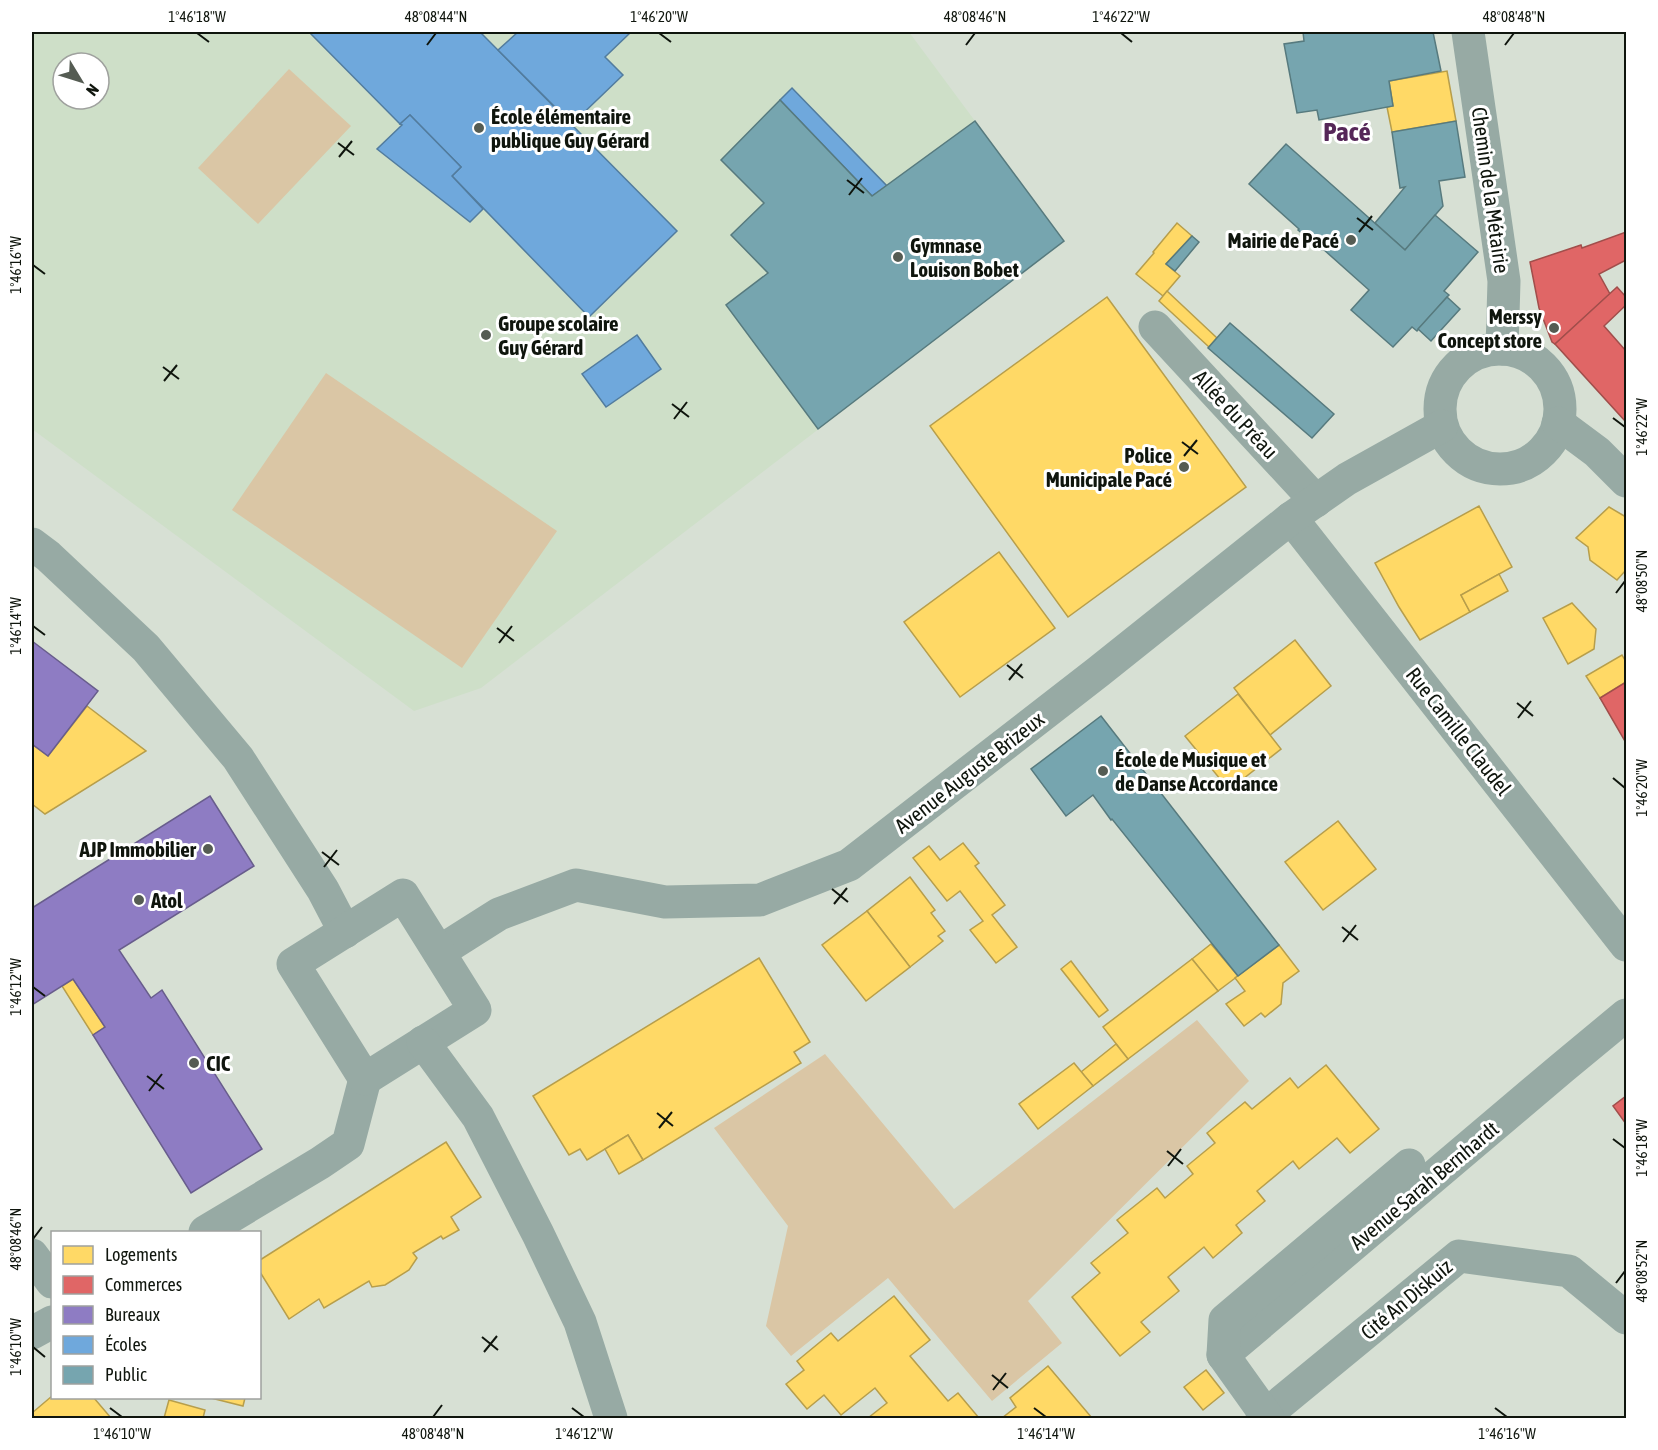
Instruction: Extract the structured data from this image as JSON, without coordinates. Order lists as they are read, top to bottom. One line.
{"streets":{"street":["Chemin de la Métairie","Allée du Préau","Rue Camille Claudel","Avenue Auguste Brizeux","Avenue Sarah Bernhardt","Cité An Diskuiz"]},"crossings":[["Chemin de la Métairie","Avenue Auguste Brizeux"],["Allée du Préau","Rue Camille Claudel"],["Allée du Préau","Avenue Auguste Brizeux"],["Rue Camille Claudel","Avenue Auguste Brizeux"]],"districts":["Pacé"],"places":["École élémentaire publique Guy Gérard","Mairie de Pacé","Gymnase Louison Bobet","Merssy Concept store","Groupe scolaire Guy Gérard","Police Municipale Pacé","École de Musique et de Danse Accordance","AJP Immobilier","Atol","CIC"],"legend":["Logements","Commerces","Bureaux","Écoles","Public"],"north":"bottom right","coordinates":["1°46'18\"W","48°08'44\"N","1°46'20\"W","48°08'46\"N","1°46'22\"W","48°08'48\"N","1°46'16\"W","48°08'50\"N","1°46'14\"W","1°46'12\"W","48°08'52\"N","1°46'10\"W"]}
